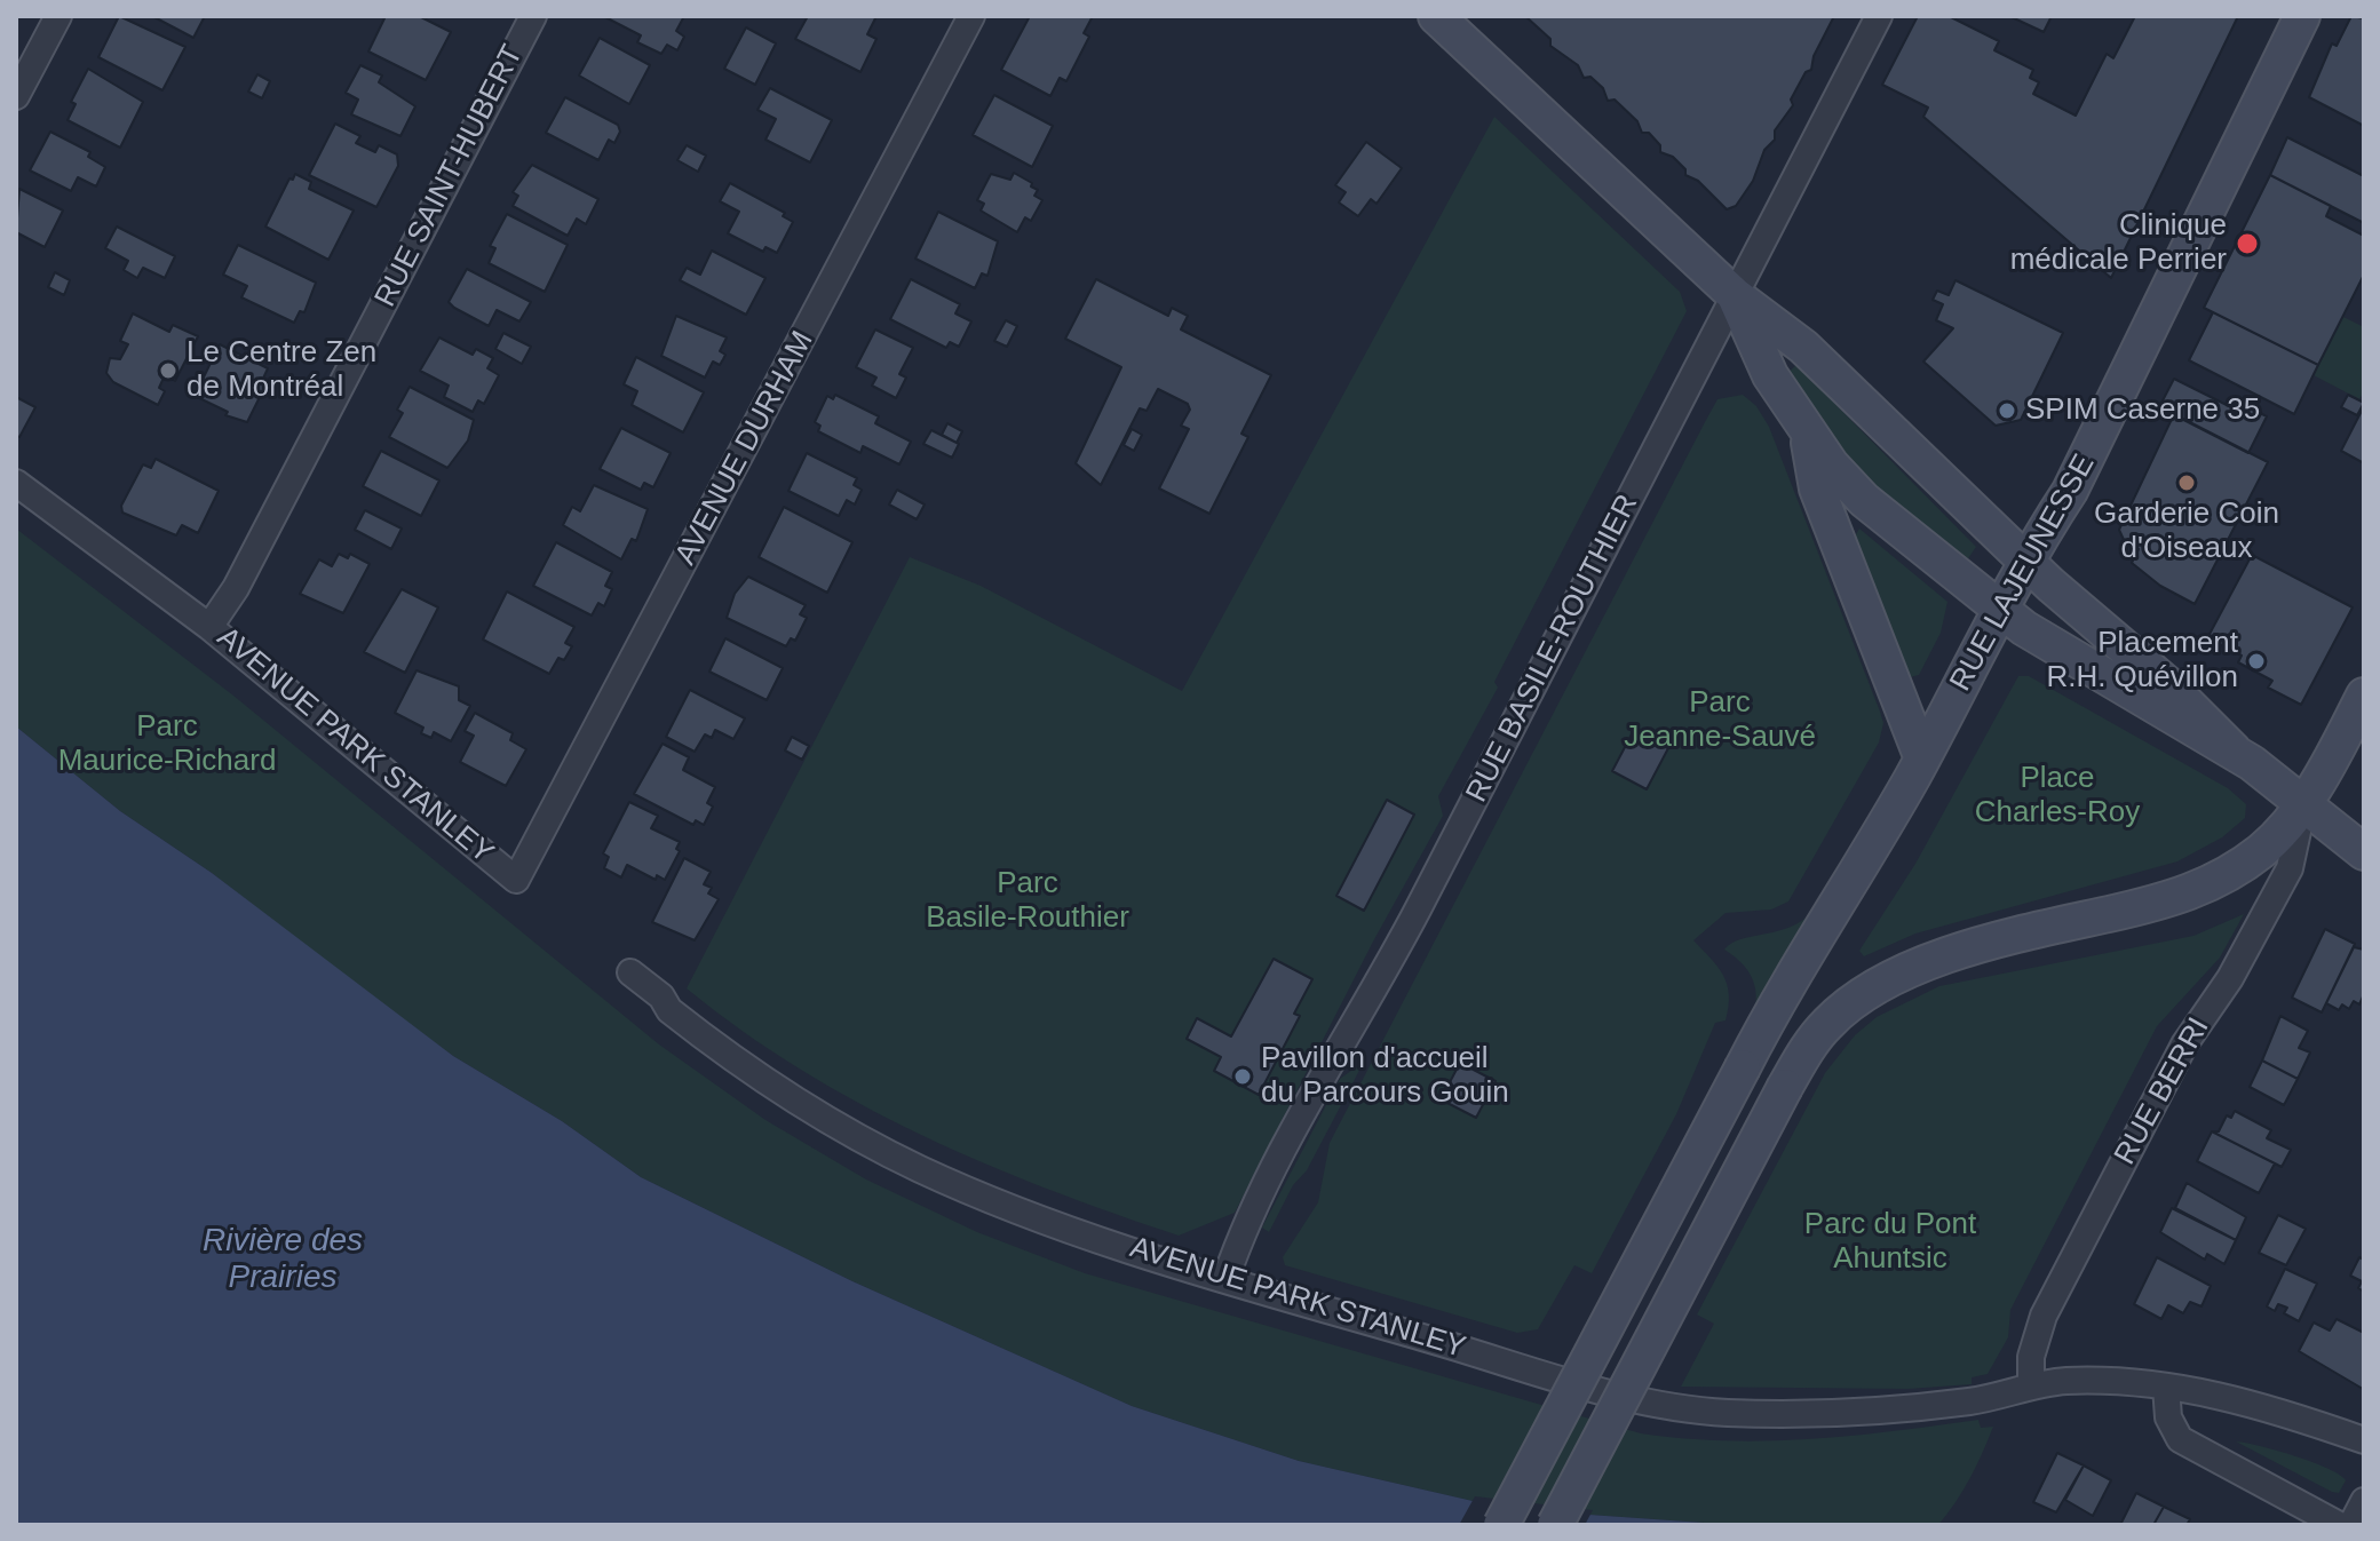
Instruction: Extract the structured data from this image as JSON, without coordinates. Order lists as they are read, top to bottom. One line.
{"streets":{"main road":["RUE LAJEUNESSE","RUE BERRI"],"street":["RUE SAINT-HUBERT","AVENUE DURHAM","RUE BASILE-ROUTHIER","AVENUE PARK STANLEY"]},"crossings":[["RUE SAINT-HUBERT","AVENUE PARK STANLEY"],["AVENUE DURHAM","AVENUE PARK STANLEY"],["RUE BASILE-ROUTHIER","AVENUE PARK STANLEY"],["AVENUE PARK STANLEY","RUE BERRI"]],"water":["Rivière des Prairies"],"parks":["Parc Jeanne-Sauvé","Parc Maurice-Richard","Place Charles-Roy","Parc Basile-Routhier","Parc du Pont Ahuntsic"],"places":["Clinique médicale Perrier","Le Centre Zen de Montréal","SPIM Caserne 35","Garderie Coin d'Oiseaux","Placement R.H. Quévillon","Pavillon d'accueil du Parcours Gouin"]}
